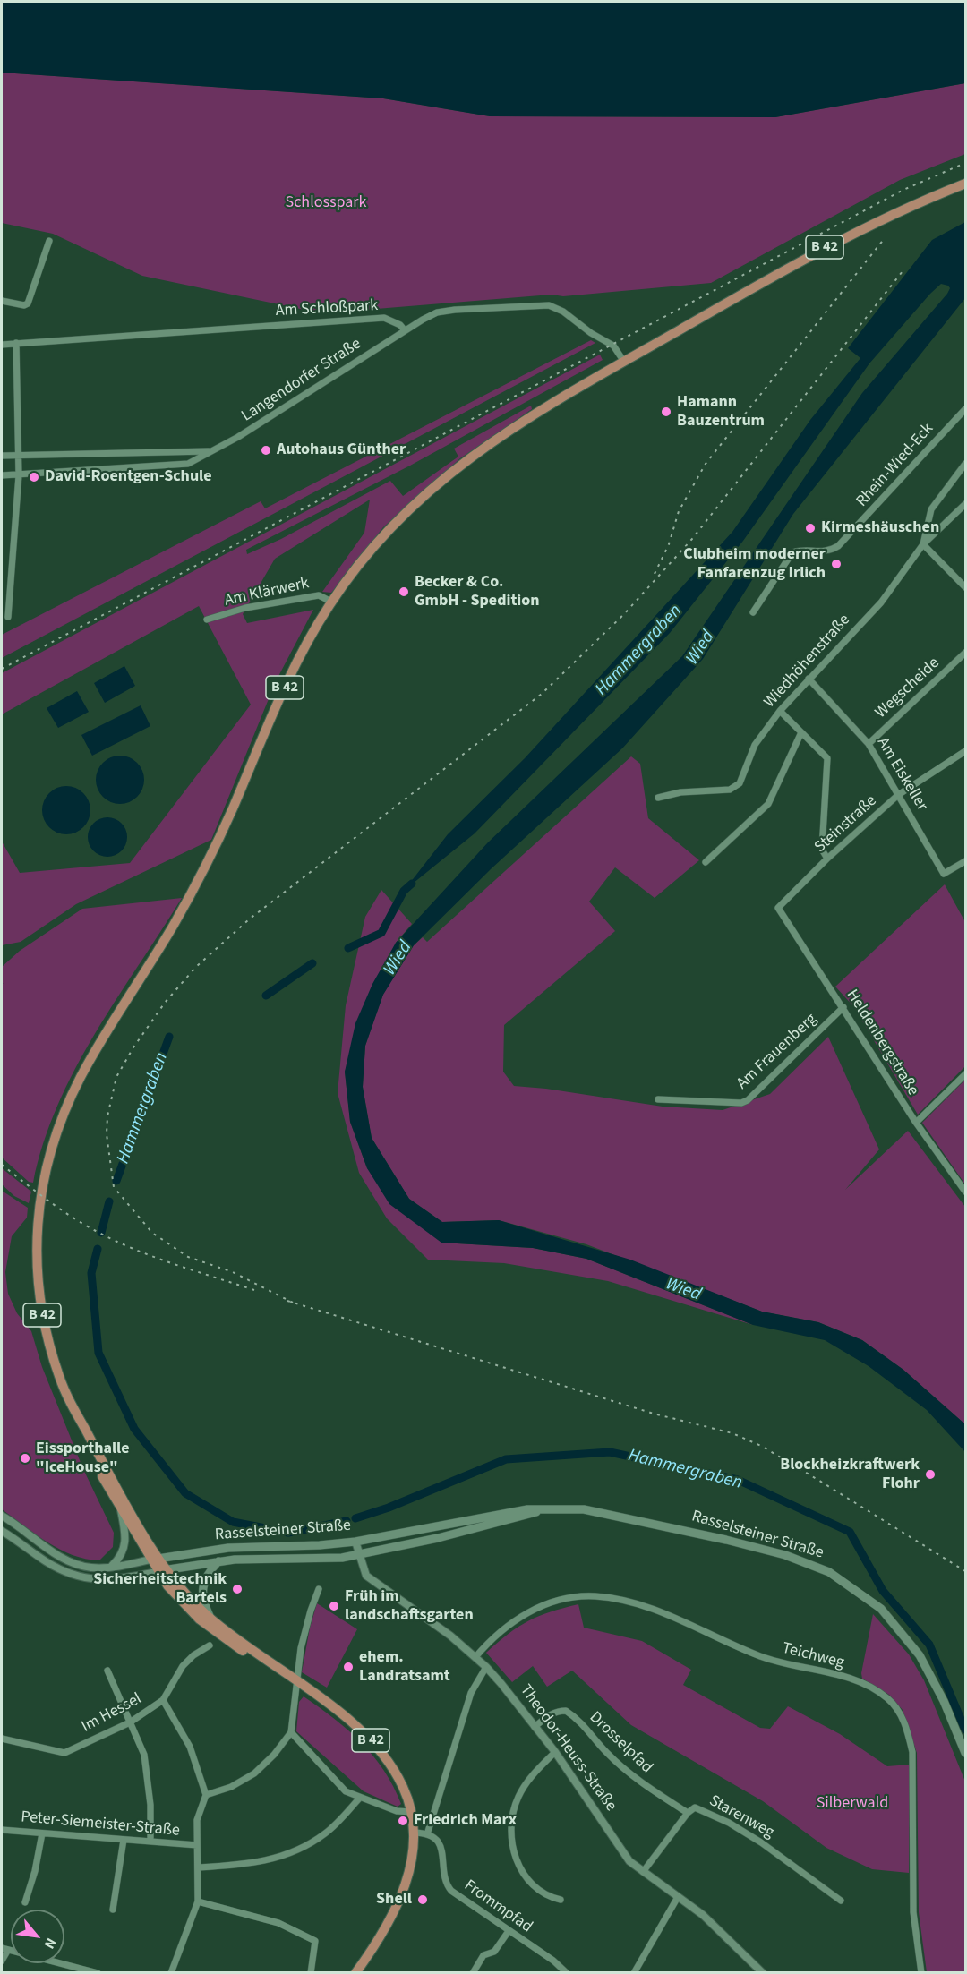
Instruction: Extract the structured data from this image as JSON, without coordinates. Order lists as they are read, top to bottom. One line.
{"streets":{"main road":["B 42","Rasselsteiner Straße"],"street":["Am Schloßpark","Langendorfer Straße","Rhein-Wied-Eck","Am Klärwerk","Wiedhöhenstraße","Wegscheide","Am Eiskeller","Steinstraße","Heldenbergstraße","Am Frauenberg","Teichweg","Im Hessel","Drosselpfad","Theodor-Heuss-Straße","Starenweg","Peter-Siemeister-Straße","Frommpfad"]},"crossings":[["B 42","Am Klärwerk"],["B 42","Rasselsteiner Straße"],["Am Schloßpark","Langendorfer Straße"],["Wiedhöhenstraße","Am Eiskeller"],["Wegscheide","Am Eiskeller"],["Am Eiskeller","Steinstraße"],["Steinstraße","Heldenbergstraße"],["Heldenbergstraße","Am Frauenberg"],["Rasselsteiner Straße","Theodor-Heuss-Straße"],["Teichweg","Theodor-Heuss-Straße"],["Drosselpfad","Theodor-Heuss-Straße"],["Drosselpfad","Starenweg"],["Theodor-Heuss-Straße","Starenweg"]],"water":["Wied","Hammergraben"],"parks":["Schlosspark","Silberwald"],"places":["Hamann Bauzentrum","Autohaus Günther","David-Roentgen-Schule","Kirmeshäuschen","Clubheim moderner Fanfarenzug Irlich","Becker & Co. GmbH - Spedition","Eissporthalle \"IceHouse\"","Blockheizkraftwerk Flohr","Sicherheitstechnik Bartels","Früh im landschaftsgarten","ehem. Landratsamt","Friedrich Marx","Shell"],"north":"bottom right"}
